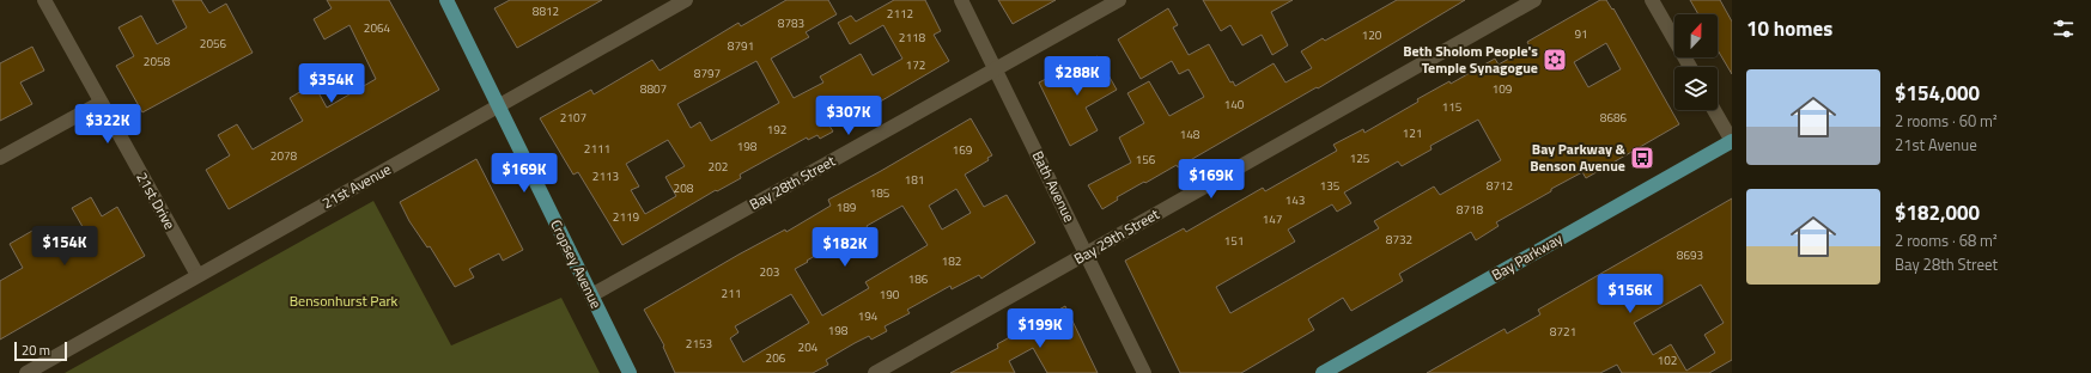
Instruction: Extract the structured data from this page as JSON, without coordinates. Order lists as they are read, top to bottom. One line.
{"streets":{"main road":["Bay Parkway","Cropsey Avenue"],"street":["Bay 28th Street","21st Avenue","Bath Avenue","21st Drive","Bay 29th Street"]},"crossings":[["Bay 28th Street","Bath Avenue"],["Bay 28th Street","Cropsey Avenue"],["21st Avenue","21st Drive"],["21st Avenue","Cropsey Avenue"],["Bath Avenue","Bay 29th Street"]],"parks":["Bensonhurst Park"],"places":{"synagogue":["Beth Sholom People's Temple Synagogue"],"bus stop":["Bay Parkway & Benson Avenue"]},"house_numbers":["8812","2112","8783","2064","91","120","2118","2056","8791","2058","172","8797","8807","109","140","115","2107","8686","192","121","148","198","2111","169","2078","125","156","202","2113","181","135","8712","208","185","143","189","8718","2119","147","8732","151","8693","182","203","186","211","190","194","198","8721","2153","204","206","102"],"scale_bar":"20 m","north":"top","page":{"heading":"10 homes","price":["$288K","$354K","$307K","$322K","$169K","$169K","$154K","$182K","$156K","$199K"],"list":[{"name":"$154,000","note":"2 rooms · 60 m² · 21st Avenue"},{"name":"$182,000","note":"2 rooms · 68 m² · Bay 28th Street"}],"scale":"20 m"}}
